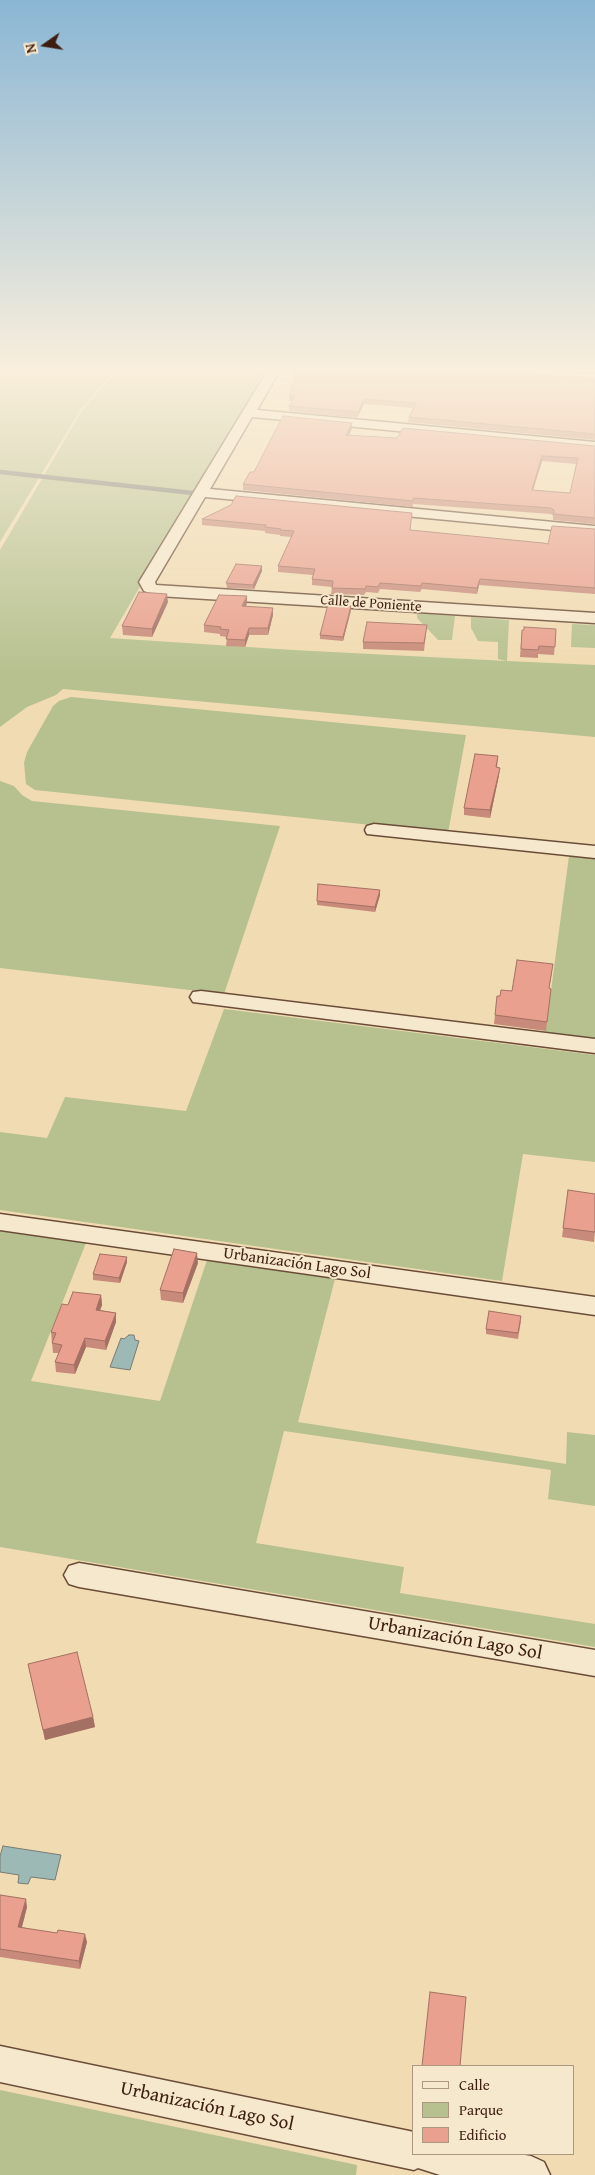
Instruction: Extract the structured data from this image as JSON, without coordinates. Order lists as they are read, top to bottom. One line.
{"streets":{"street":["Calle de Poniente","Urbanización Lago Sol"]},"legend":["Calle","Parque","Edificio"],"north":"left"}
